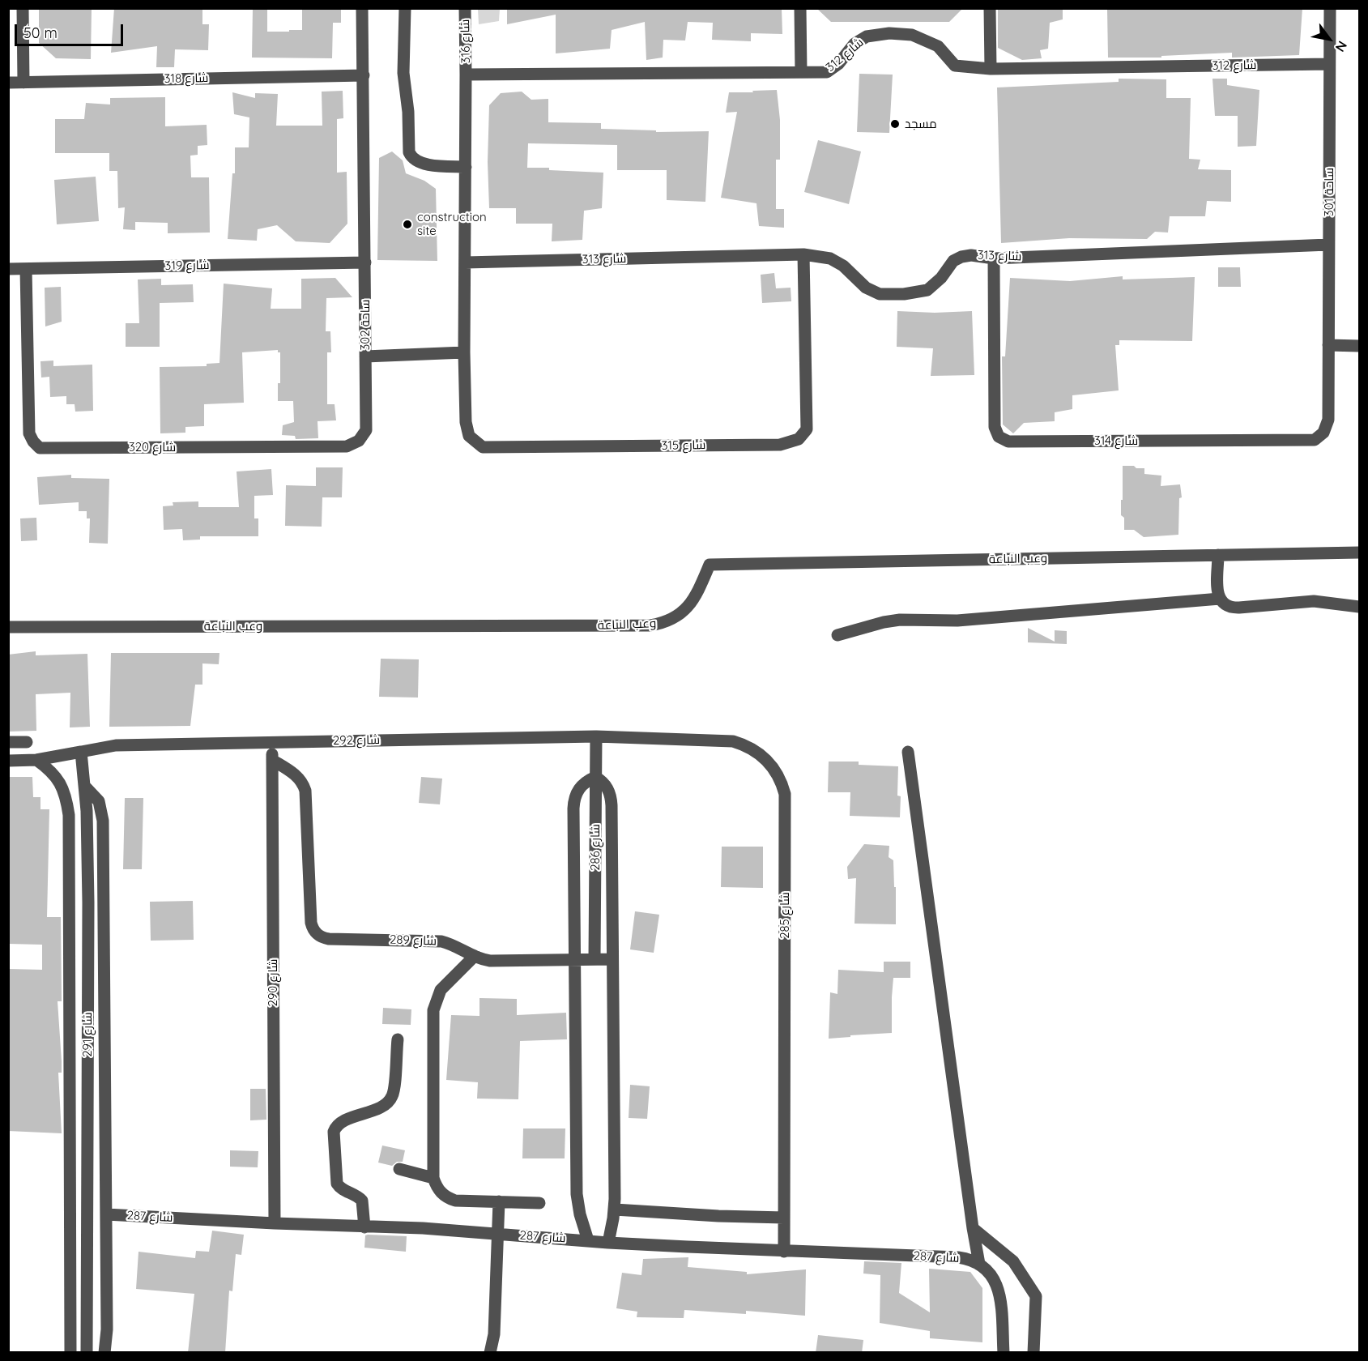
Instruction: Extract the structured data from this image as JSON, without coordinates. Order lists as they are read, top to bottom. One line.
{"streets":{"street":["شارع 316","شارع 312","شارع 318","ساحة 301","شارع 313","شارع 319","ساحة 302","شارع 314","شارع 315","شارع 320","وعب النباعة","شارع 292","شارع 286","شارع 285","شارع 289","شارع 290","شارع 291","شارع 287"]},"crossings":[["شارع 316","شارع 312"],["شارع 312","ساحة 301"],["شارع 318","ساحة 302"],["ساحة 301","شارع 313"],["ساحة 301","شارع 314"],["شارع 313","شارع 314"],["شارع 313","شارع 315"],["شارع 319","ساحة 302"],["شارع 319","شارع 320"],["ساحة 302","شارع 315"],["ساحة 302","شارع 320"],["شارع 292","شارع 286"],["شارع 292","شارع 285"],["شارع 292","شارع 290"],["شارع 292","شارع 291"],["شارع 286","شارع 285"],["شارع 286","شارع 289"],["شارع 285","شارع 287"],["شارع 289","شارع 290"],["شارع 290","شارع 287"]],"places":["مسجد","construction site"],"scale_bar":"50 m","north":"bottom right"}
